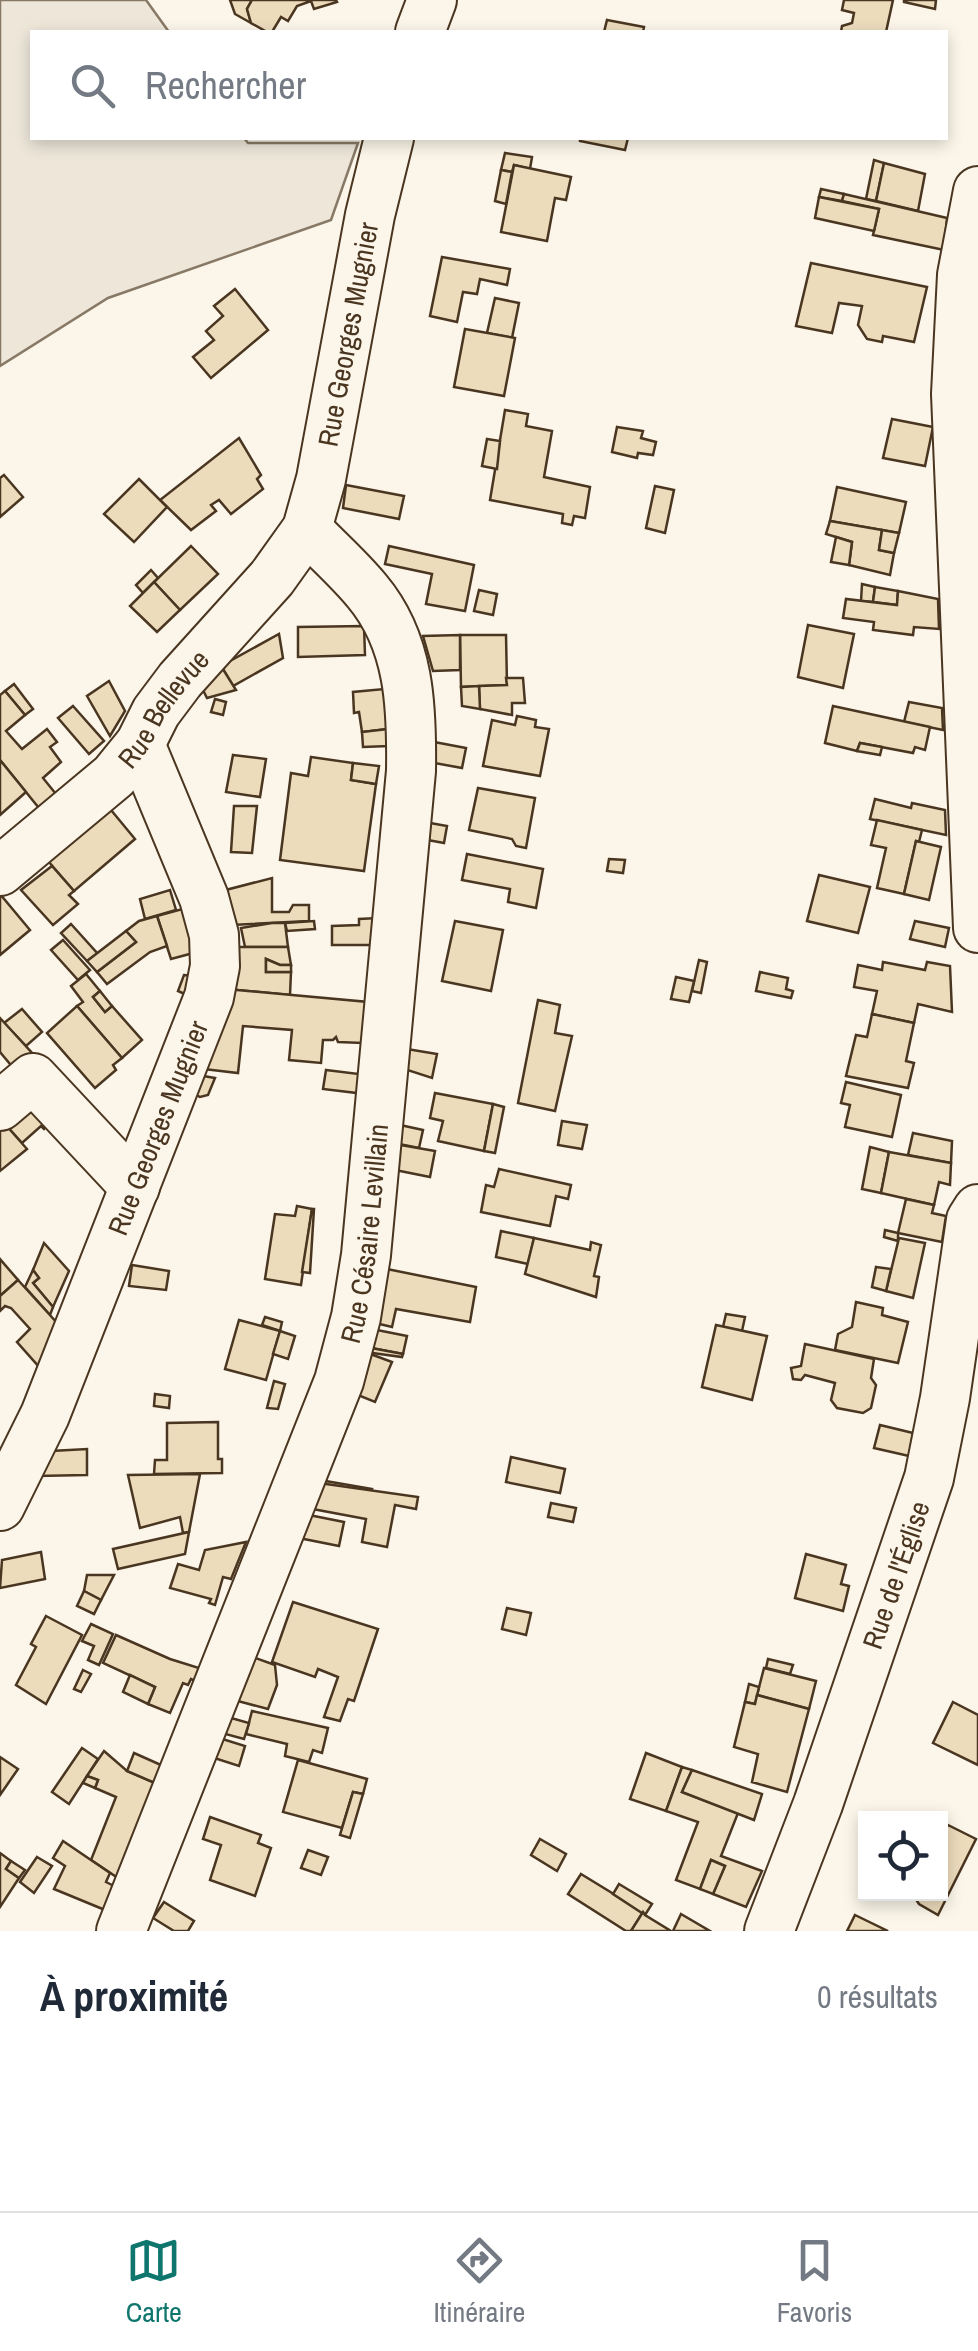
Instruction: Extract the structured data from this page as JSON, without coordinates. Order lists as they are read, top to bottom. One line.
{"streets":{"street":["Rue Georges Mugnier","Rue Bellevue","Rue Césaire Levillain","Rue de l'Église"]},"crossings":[["Rue Georges Mugnier","Rue Bellevue"],["Rue Georges Mugnier","Rue Césaire Levillain"],["Rue Bellevue","Rue Césaire Levillain"]],"page":{"search":"Rechercher","heading":["À proximité","0 résultats"],"nav":["Carte","Itinéraire","Favoris"]}}
